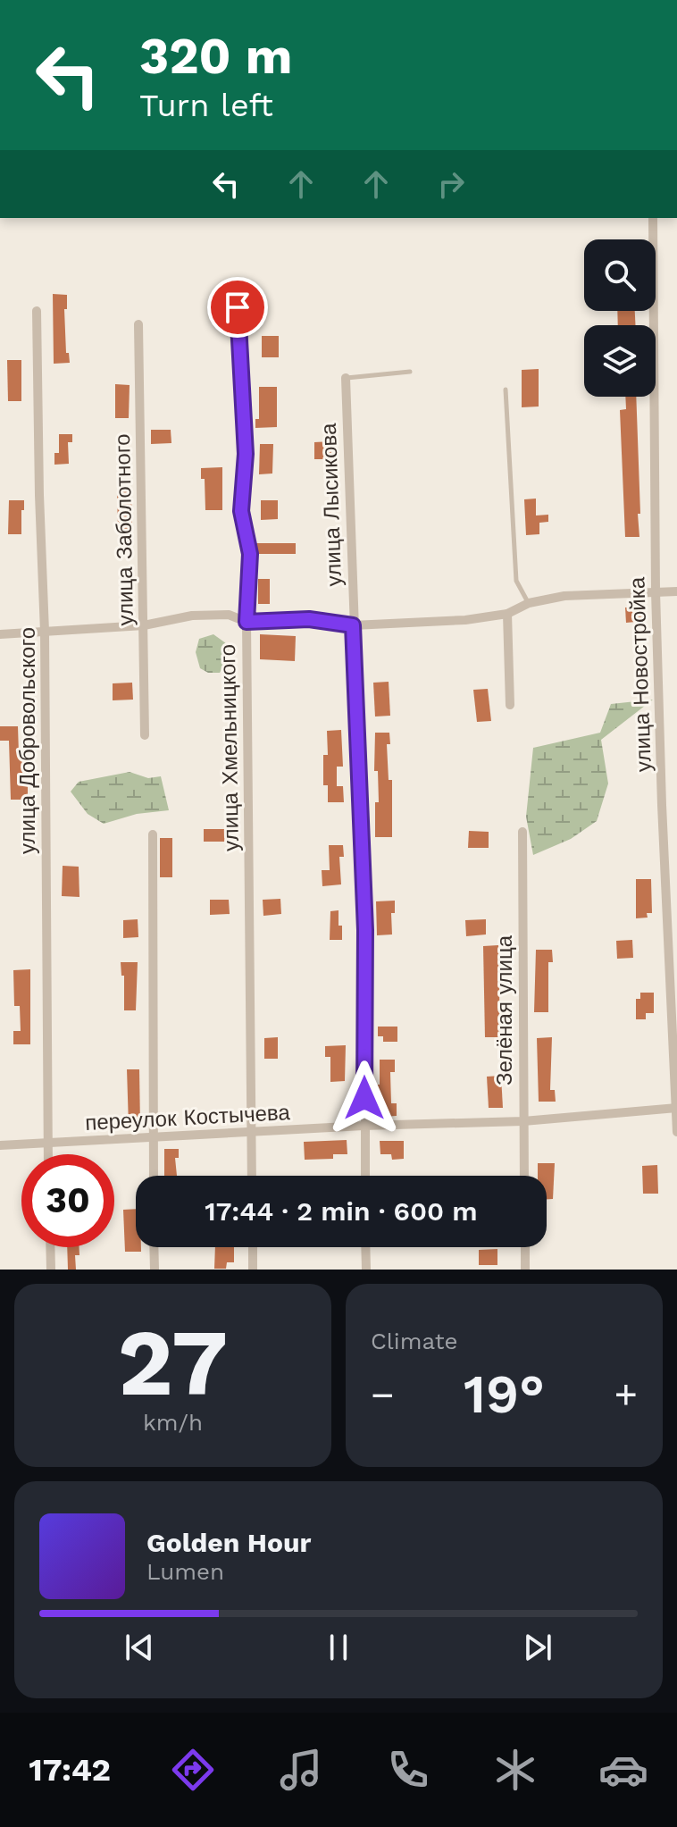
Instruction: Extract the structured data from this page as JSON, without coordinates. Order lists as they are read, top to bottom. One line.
{"streets":{"street":["улица Лысикова","улица Заболотного","улица Новостройка","улица Добровольского","улица Хмельницкого","Зелёная улица","переулок Костычева"]},"crossings":[["улица Лысикова","переулок Костычева"],["улица Новостройка","переулок Костычева"],["улица Добровольского","переулок Костычева"],["улица Хмельницкого","переулок Костычева"],["Зелёная улица","переулок Костычева"]],"page":{"turn":["320 m","Turn left"],"limit":"30","trip":"17:44 · 2 min · 600 m","tile":[["27","km/h"],"Climate"],"heat":["−","19°","+"],"song":["Golden Hour","Lumen"],"tabs":"17:42"}}
